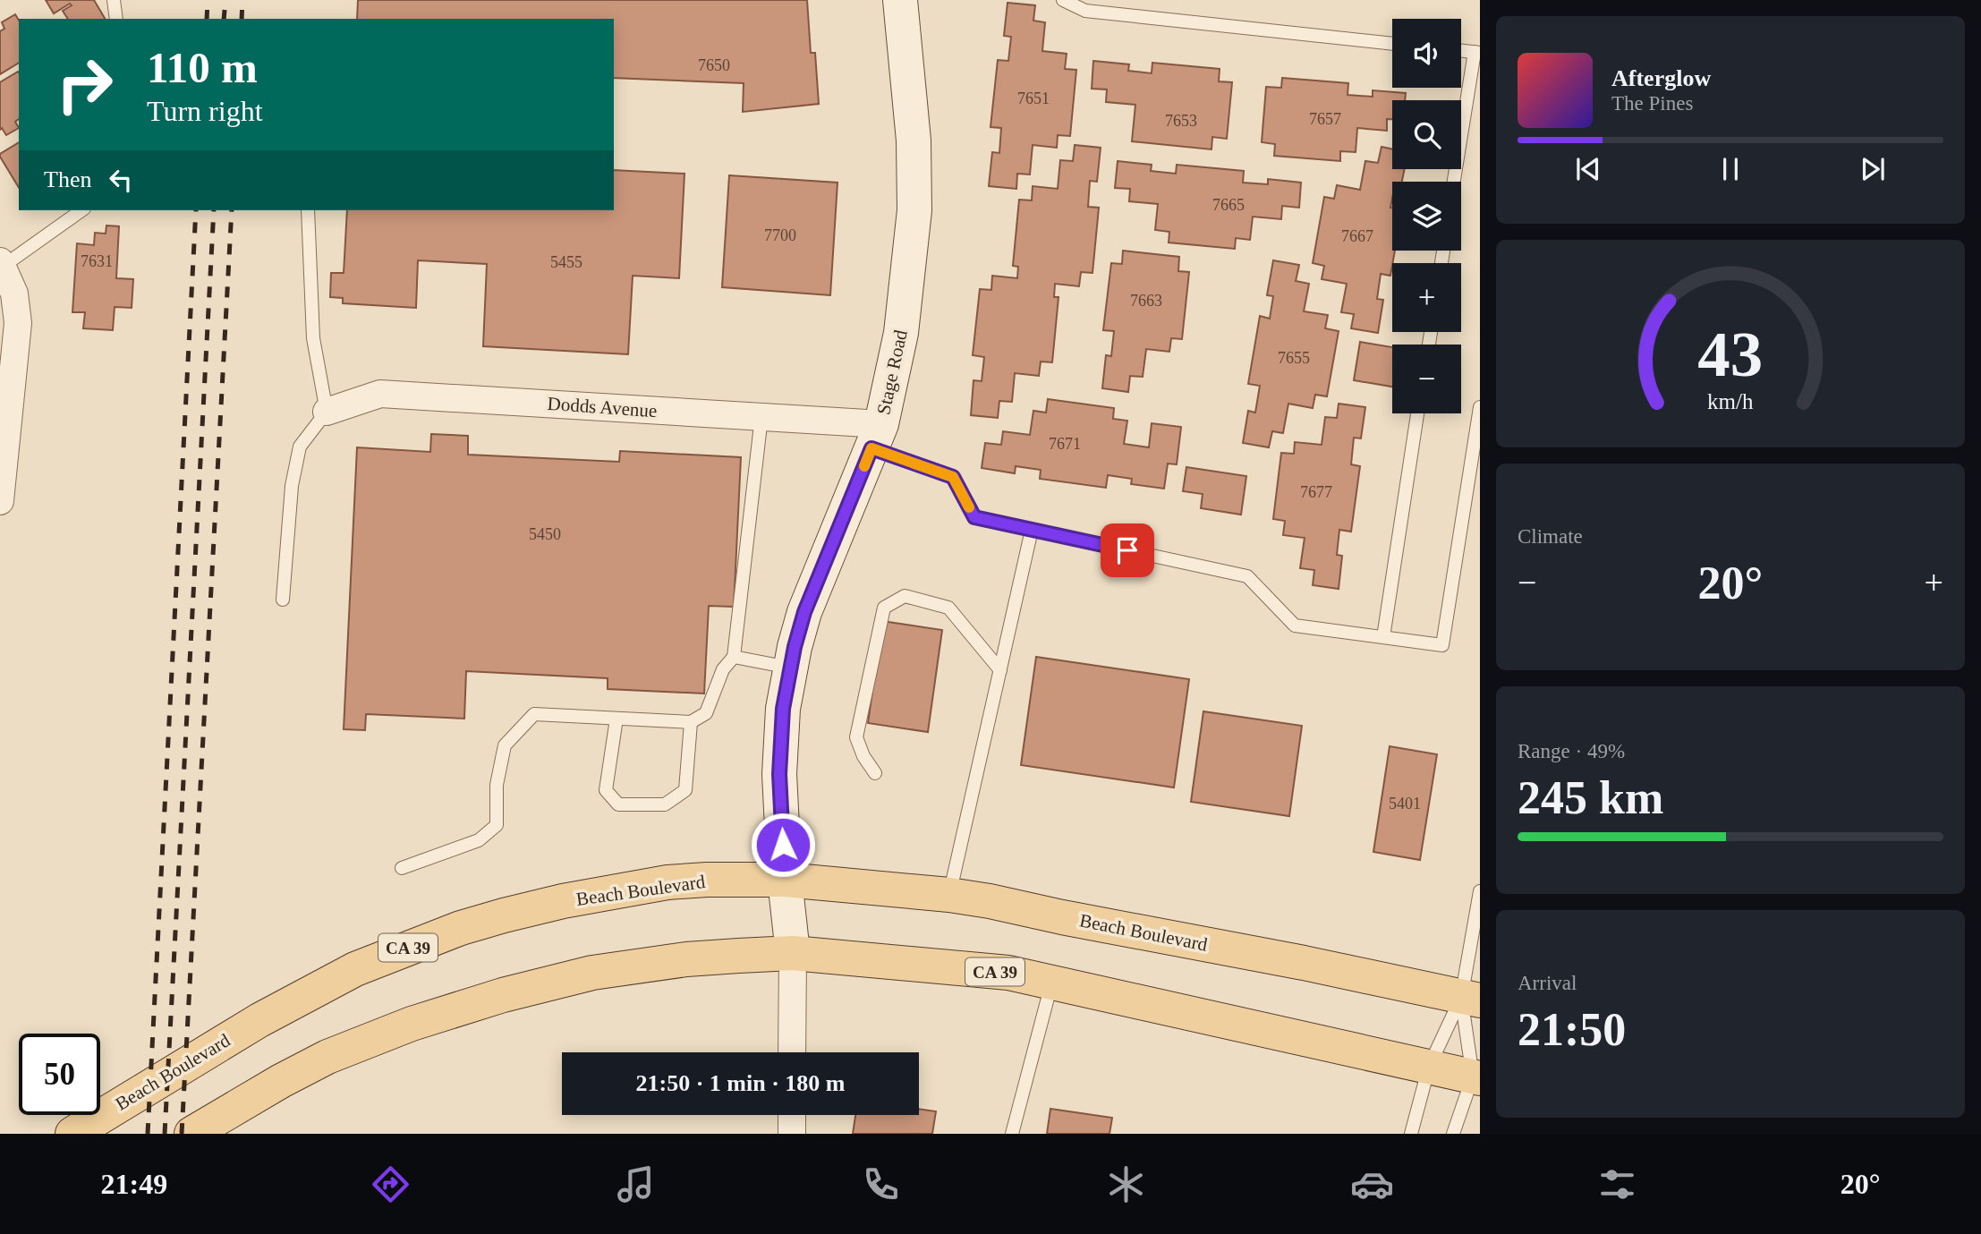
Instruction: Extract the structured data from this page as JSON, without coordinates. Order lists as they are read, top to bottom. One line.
{"streets":{"main road":["Stage Road","Beach Boulevard","CA 39"],"street":["Dodds Avenue"]},"crossings":[["Stage Road","Dodds Avenue"],["Stage Road","Beach Boulevard"],["Stage Road","CA 39"]],"house_numbers":["7650","7651","7657","7653","7665","7700","7667","7631","5455","7663","7655","7671","7677","5450","5401"],"page":{"map_buttons":["+","−"],"turn":["110 m","Turn right"],"song":["Afterglow","The Pines"],"then":"Then","tile":["Climate",["Range · 49%","245 km"],["Arrival","21:50"]],"heat":["−","20°","+"],"limit":"50","trip":"21:50 · 1 min · 180 m","tabs":["21:49","20°"],"gauge":["43","km/h"]}}
